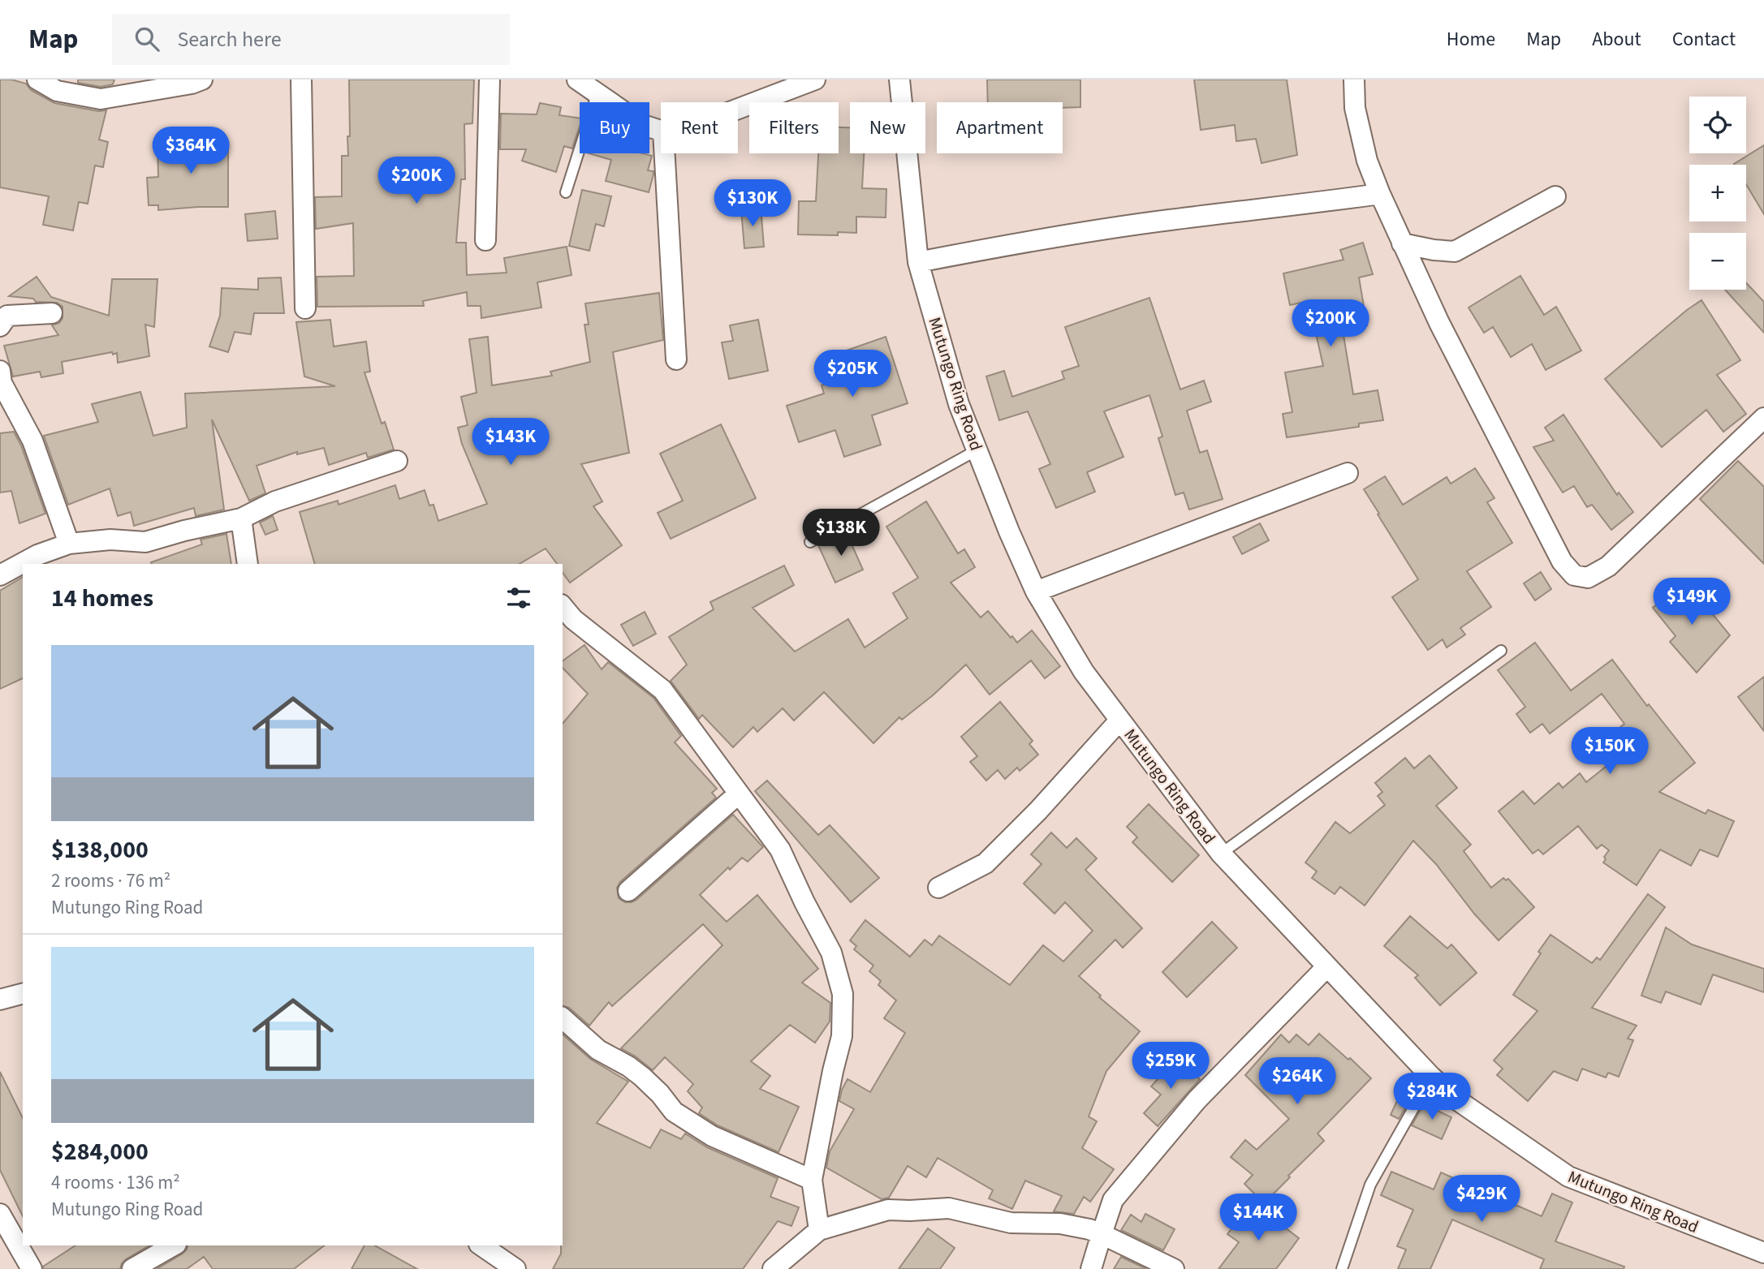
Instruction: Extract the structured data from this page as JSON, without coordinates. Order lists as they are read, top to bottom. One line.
{"streets":{"street":["Mutungo Ring Road"]},"page":{"header":"Map","search":"Search here","nav":["Home","Map","About","Contact"],"map_buttons":["+","−"],"chip":["Buy","Rent","Filters","New","Apartment"],"price":["$364K","$200K","$130K","$200K","$205K","$143K","$138K","$149K","$150K","$259K","$264K","$284K","$429K","$144K"],"heading":"14 homes","list":[{"name":"$138,000","note":"2 rooms · 76 m² · Mutungo Ring Road"},{"name":"$284,000","note":"4 rooms · 136 m² · Mutungo Ring Road"}]}}
